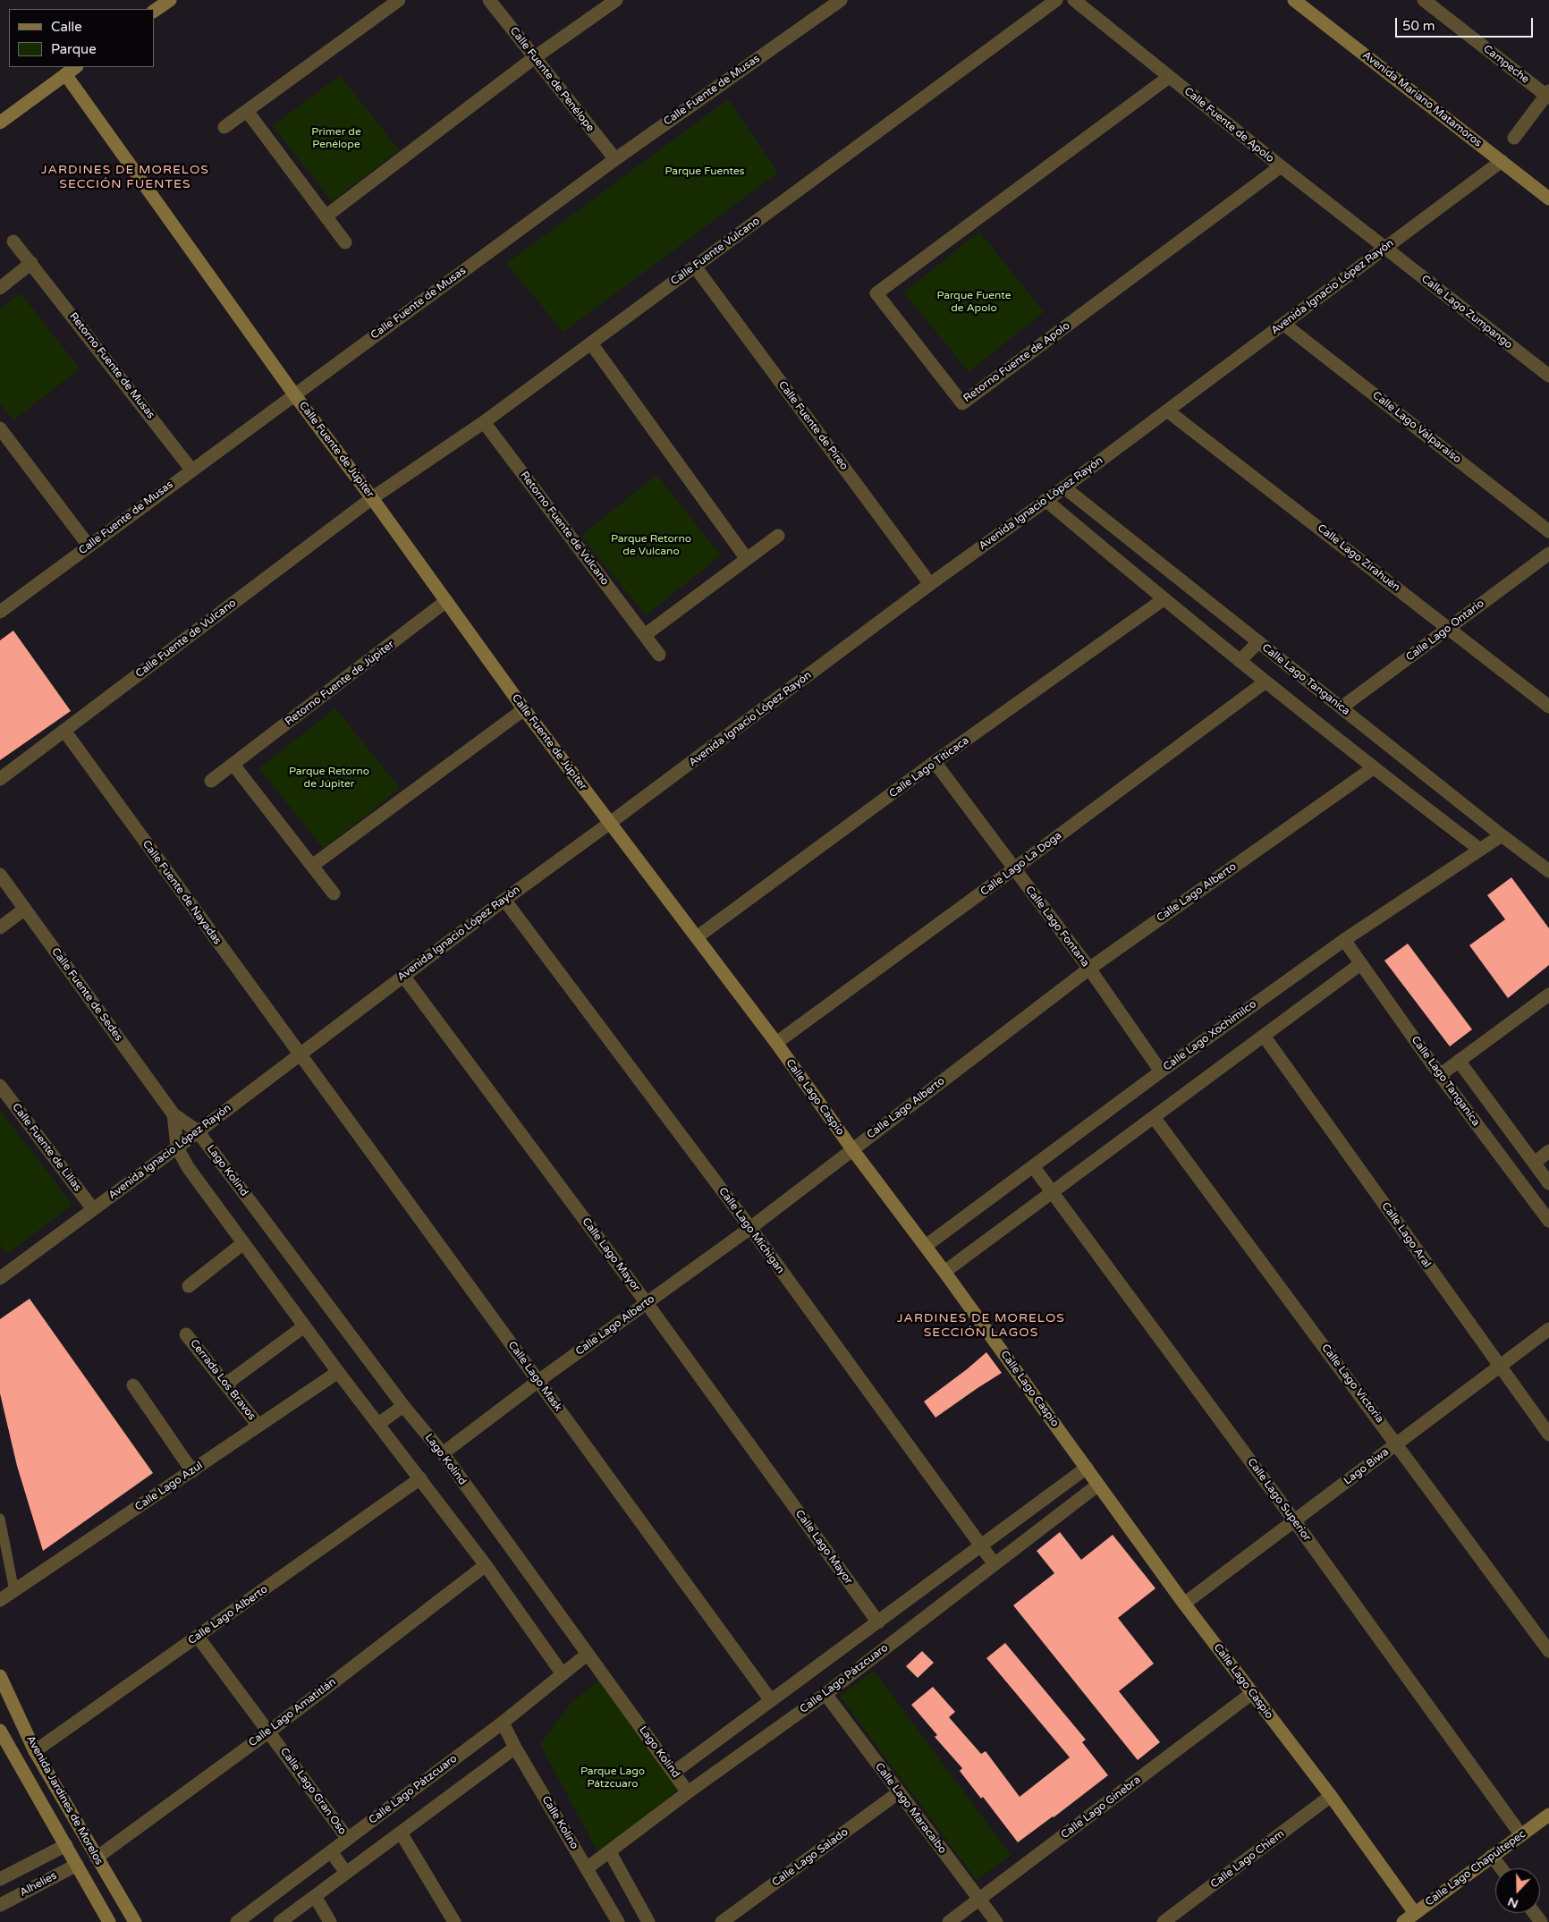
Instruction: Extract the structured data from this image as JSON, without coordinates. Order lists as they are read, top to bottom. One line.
{"streets":{"street":["Campeche","Calle Fuente de Penélope","Calle Fuente de Musas","Avenida Mariano Matamoros","Calle Fuente de Apolo","Calle Fuente Vulcano","Avenida Ignacio López Rayón","Calle Lago Zumpango","Retorno Fuente de Apolo","Retorno Fuente de Musas","Calle Fuente de Pireo","Calle Lago Valparaíso","Calle Fuente de Júpiter","Retorno Fuente de Vulcano","Calle Lago Zirahuén","Calle Lago Ontario","Calle Fuente de Vulcano","Calle Lago Tanganica","Retorno Fuente de Júpiter","Calle Lago Titicaca","Calle Lago La Doga","Calle Fuente de Nayadas","Calle Lago Alberto","Calle Lago Fontana","Calle Fuente de Sedes","Calle Lago Xochimilco","Calle Lago Caspio","Calle Fuente de Lilias","Lago Kolind","Calle Lago Michigan","Calle Lago Aral","Calle Lago Mayor","Calle Lago Mask","Cerrada Los Bravos","Calle Lago Victoria","Lago Biwa","Calle Lago Azul","Calle Lago Superior","Calle Lago Pátzcuaro","Calle Lago Amatitlán","Calle Lago Gran Oso","Avenida Jardines de Morelos","Calle Lago Ginebra","Calle Lago Maracaibo","Calle Kolino","Calle Lago Salado","Calle Lago Chiem","Calle Lago Chapultepec","Alhelies"]},"crossings":[["Calle Fuente de Penélope","Calle Fuente de Musas"],["Calle Fuente de Musas","Retorno Fuente de Musas"],["Calle Fuente de Musas","Calle Fuente de Júpiter"],["Avenida Mariano Matamoros","Avenida Ignacio López Rayón"],["Calle Fuente de Apolo","Avenida Ignacio López Rayón"],["Calle Fuente de Apolo","Calle Lago Zumpango"],["Calle Fuente de Apolo","Retorno Fuente de Apolo"],["Calle Fuente Vulcano","Calle Fuente de Pireo"],["Calle Fuente Vulcano","Calle Fuente de Júpiter"],["Calle Fuente Vulcano","Retorno Fuente de Vulcano"],["Calle Fuente Vulcano","Calle Fuente de Vulcano"],["Avenida Ignacio López Rayón","Calle Lago Zumpango"],["Avenida Ignacio López Rayón","Calle Fuente de Pireo"],["Avenida Ignacio López Rayón","Calle Lago Valparaíso"],["Avenida Ignacio López Rayón","Calle Fuente de Júpiter"],["Avenida Ignacio López Rayón","Calle Lago Zirahuén"],["Avenida Ignacio López Rayón","Calle Lago Tanganica"],["Avenida Ignacio López Rayón","Calle Fuente de Nayadas"],["Avenida Ignacio López Rayón","Calle Fuente de Sedes"],["Avenida Ignacio López Rayón","Calle Lago Caspio"],["Avenida Ignacio López Rayón","Calle Fuente de Lilias"],["Avenida Ignacio López Rayón","Lago Kolind"],["Avenida Ignacio López Rayón","Calle Lago Michigan"],["Avenida Ignacio López Rayón","Calle Lago Mayor"],["Avenida Ignacio López Rayón","Calle Lago Mask"],["Calle Fuente de Júpiter","Calle Fuente de Vulcano"],["Calle Fuente de Júpiter","Retorno Fuente de Júpiter"],["Calle Fuente de Júpiter","Calle Lago Caspio"],["Calle Lago Zirahuén","Calle Lago Ontario"],["Calle Lago Ontario","Calle Lago Tanganica"],["Calle Fuente de Vulcano","Calle Fuente de Nayadas"],["Calle Lago Tanganica","Calle Lago Xochimilco"],["Calle Lago Titicaca","Calle Lago Fontana"],["Calle Lago Titicaca","Calle Lago Caspio"],["Calle Lago La Doga","Calle Lago Fontana"],["Calle Lago La Doga","Calle Lago Caspio"],["Calle Fuente de Nayadas","Calle Lago Mask"],["Calle Lago Alberto","Calle Lago Fontana"],["Calle Lago Alberto","Calle Lago Caspio"],["Calle Lago Alberto","Lago Kolind"],["Calle Lago Alberto","Calle Lago Michigan"],["Calle Lago Alberto","Calle Lago Mayor"],["Calle Lago Alberto","Calle Lago Mask"],["Calle Lago Alberto","Calle Lago Gran Oso"],["Calle Lago Alberto","Avenida Jardines de Morelos"],["Calle Lago Fontana","Calle Lago Xochimilco"],["Calle Fuente de Sedes","Lago Kolind"],["Calle Lago Xochimilco","Calle Lago Caspio"],["Calle Lago Xochimilco","Calle Lago Superior"],["Calle Lago Caspio","Lago Biwa"],["Calle Lago Caspio","Calle Lago Pátzcuaro"],["Calle Lago Caspio","Calle Lago Ginebra"],["Calle Lago Caspio","Calle Lago Chiem"],["Calle Lago Caspio","Calle Lago Chapultepec"],["Lago Kolind","Calle Lago Pátzcuaro"],["Calle Lago Michigan","Calle Lago Pátzcuaro"],["Calle Lago Aral","Lago Biwa"],["Cerrada Los Bravos","Calle Lago Azul"],["Calle Lago Victoria","Lago Biwa"],["Lago Biwa","Calle Lago Superior"],["Calle Lago Superior","Calle Lago Chapultepec"],["Calle Lago Pátzcuaro","Calle Lago Gran Oso"],["Calle Lago Pátzcuaro","Calle Lago Maracaibo"],["Calle Lago Pátzcuaro","Calle Kolino"],["Calle Lago Amatitlán","Calle Lago Gran Oso"],["Calle Lago Amatitlán","Avenida Jardines de Morelos"],["Avenida Jardines de Morelos","Alhelies"],["Calle Lago Ginebra","Calle Lago Maracaibo"],["Calle Lago Maracaibo","Calle Lago Salado"]],"districts":["JARDINES DE MORELOS SECCIÓN FUENTES","JARDINES DE MORELOS SECCIÓN LAGOS"],"parks":["Primer de Penélope","Parque Fuentes","Parque Fuente de Apolo","Parque Retorno de Vulcano","Parque Retorno de Júpiter","Parque Lago Pátzcuaro"],"legend":["Calle","Parque"],"scale_bar":"50 m","north":"bottom"}
